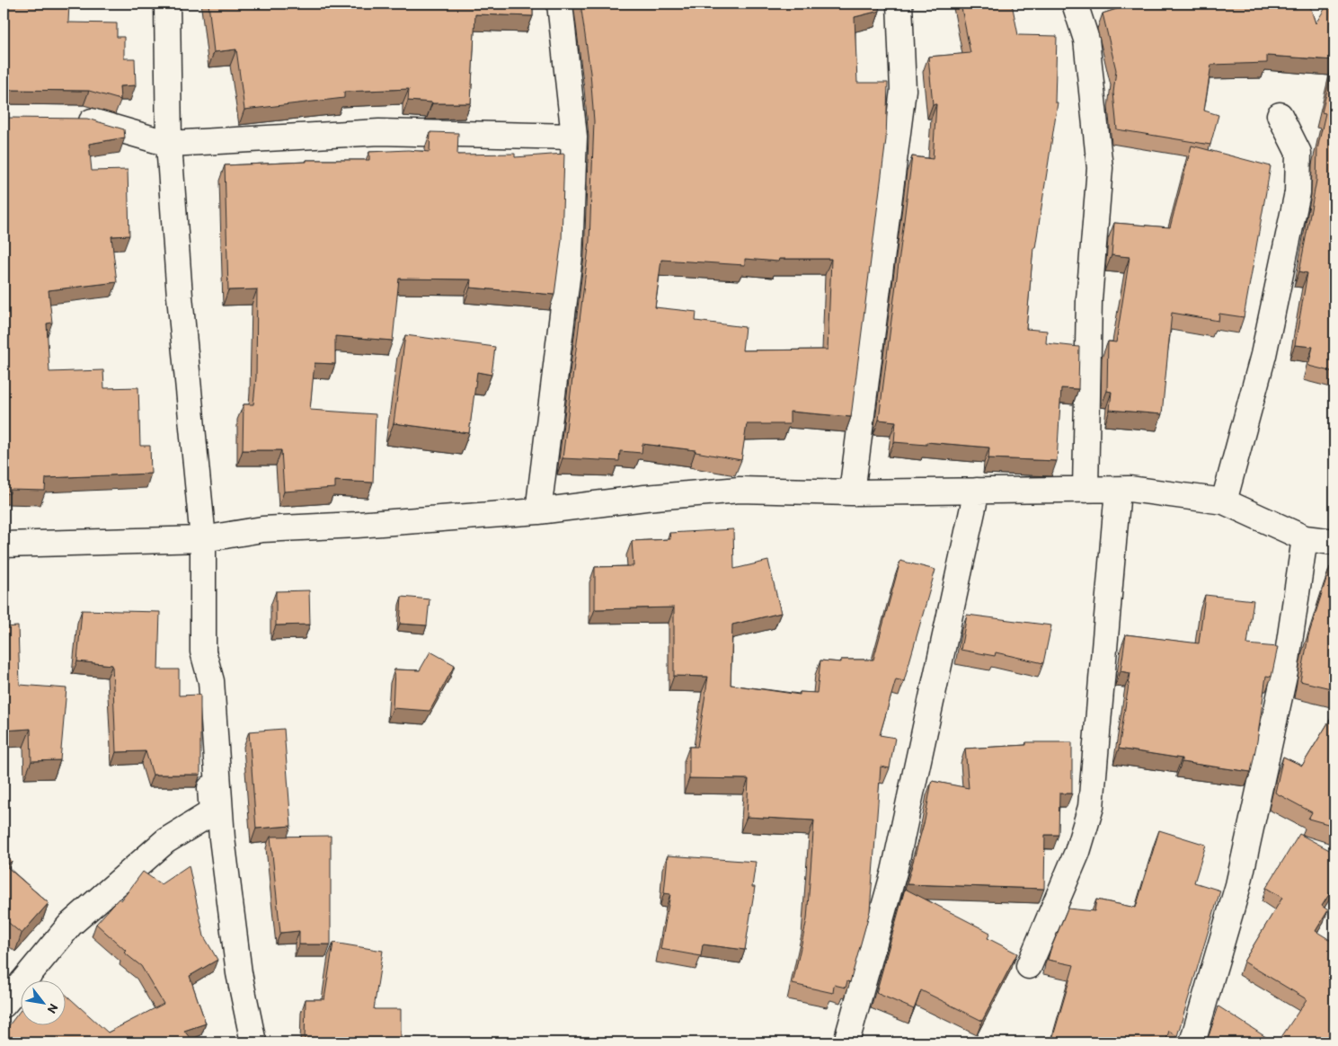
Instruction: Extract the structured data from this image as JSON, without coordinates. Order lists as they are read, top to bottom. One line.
{"north":"bottom right"}
